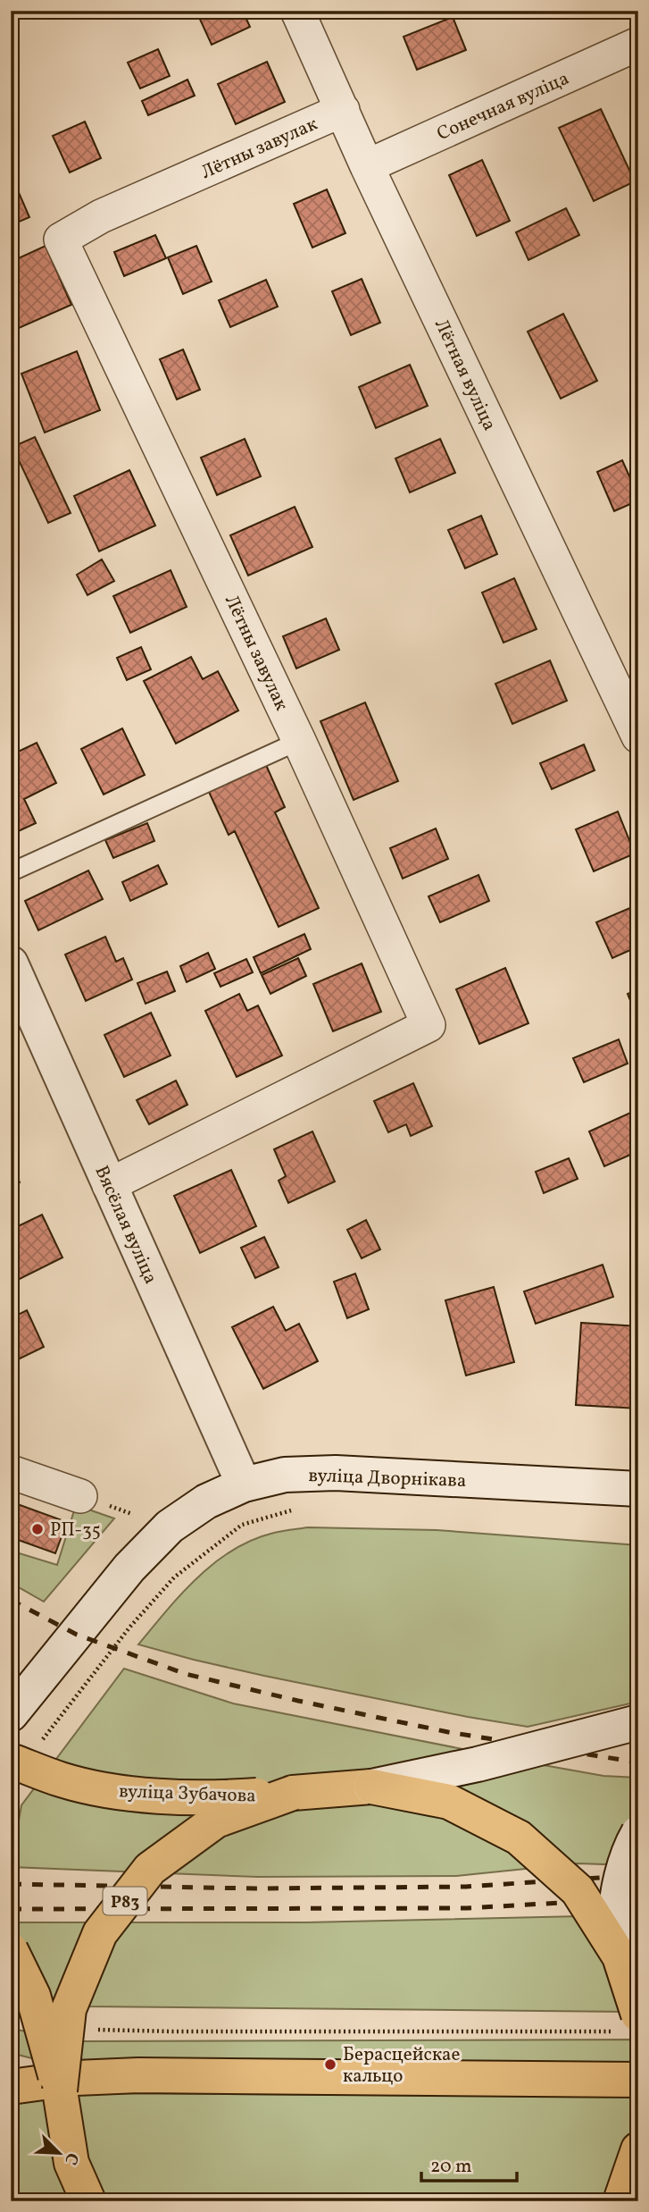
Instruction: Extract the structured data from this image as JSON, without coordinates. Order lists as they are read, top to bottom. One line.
{"streets":{"main road":["Вясёлая вуліца","вуліца Дворнікава","вуліца Зубачова","Р83"],"street":["Сонечная вуліца","Лётны завулак","Лётная вуліца"]},"crossings":[["Сонечная вуліца","Лётная вуліца"],["Лётны завулак","Лётная вуліца"],["Лётны завулак","Вясёлая вуліца"],["Вясёлая вуліца","вуліца Дворнікава"],["вуліца Зубачова","Р83"]],"places":["РП-35","Берасцейскае кальцо"],"scale_bar":"20 m","north":"bottom right"}
